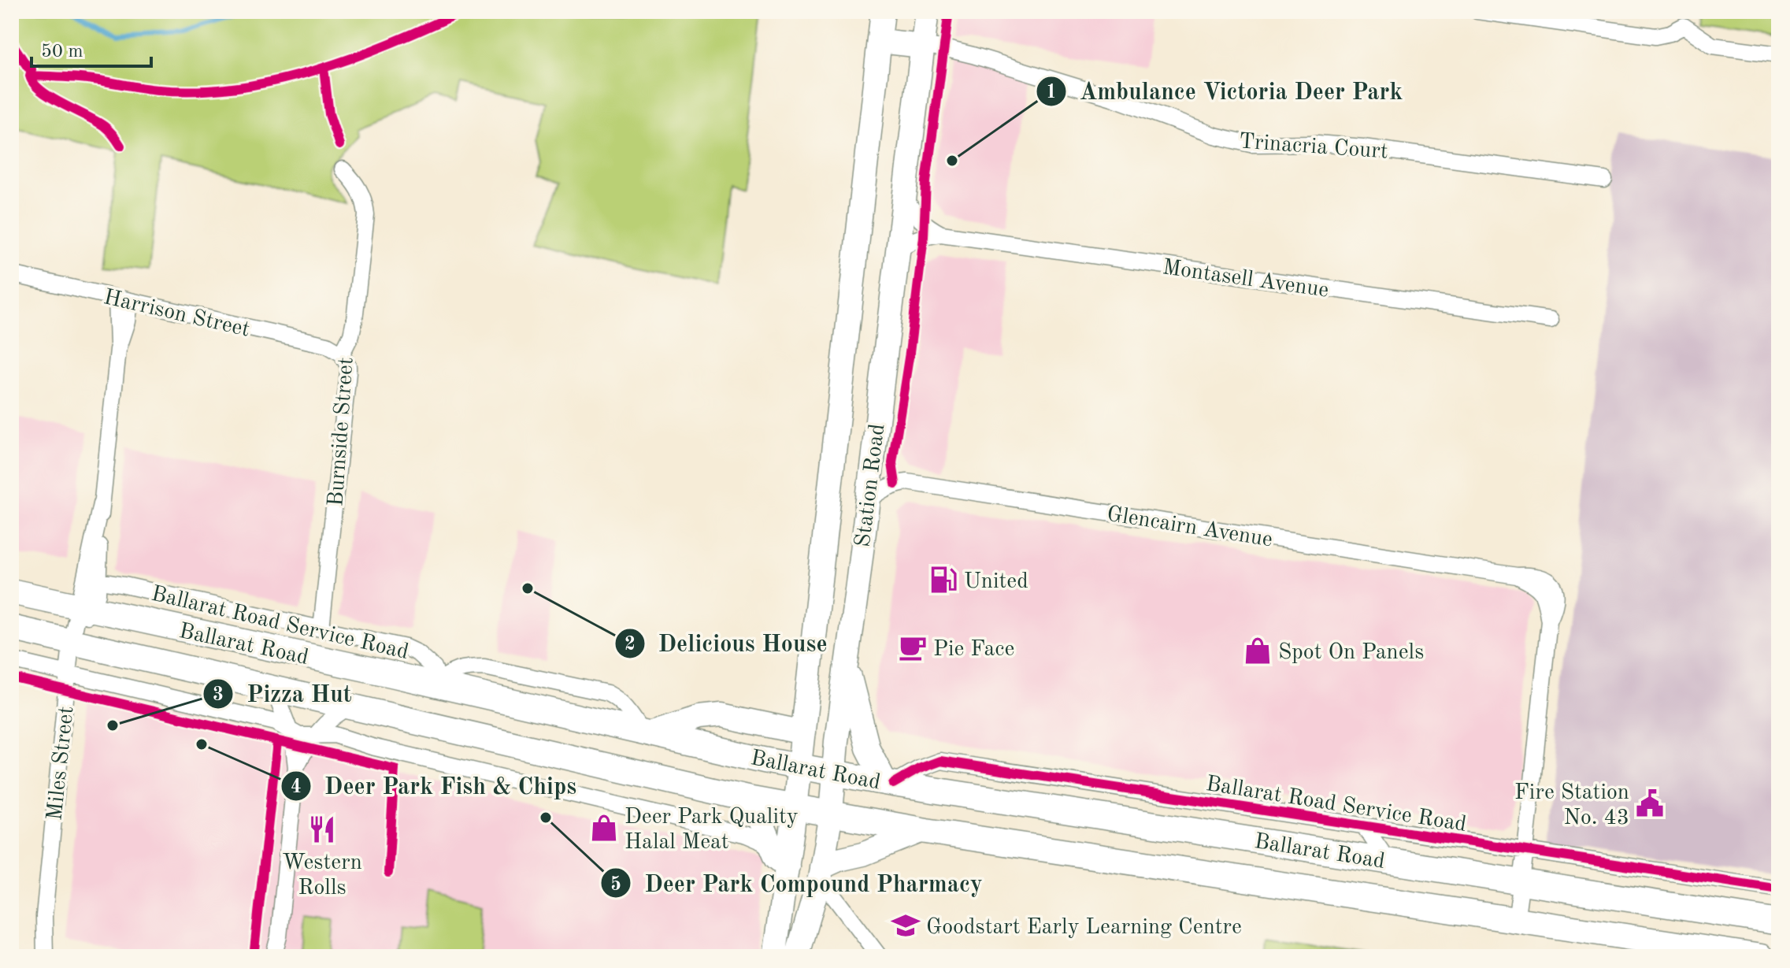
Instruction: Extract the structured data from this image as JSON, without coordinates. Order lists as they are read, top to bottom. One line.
{"streets":{"highway":["Ballarat Road"],"main road":["Station Road"],"street":["Trinacria Court","Montasell Avenue","Harrison Street","Burnside Street","Glencairn Avenue","Ballarat Road Service Road","Miles Street"]},"crossings":[["Trinacria Court","Station Road"],["Montasell Avenue","Station Road"],["Harrison Street","Burnside Street"],["Harrison Street","Miles Street"],["Burnside Street","Ballarat Road Service Road"],["Station Road","Glencairn Avenue"],["Station Road","Ballarat Road"],["Glencairn Avenue","Ballarat Road Service Road"],["Glencairn Avenue","Ballarat Road"],["Ballarat Road Service Road","Ballarat Road"],["Ballarat Road Service Road","Miles Street"],["Ballarat Road","Miles Street"]],"places":{"other":["Ambulance Victoria Deer Park","Delicious House","Pizza Hut","Deer Park Fish & Chips","Deer Park Compound Pharmacy"],"fuel station":["United"],"cafe":["Pie Face"],"shop":["Spot On Panels","Deer Park Quality Halal Meat"],"public building":["Fire Station No. 43"],"restaurant":["Western Rolls"],"school or university":["Goodstart Early Learning Centre"]},"scale_bar":"50 m"}
